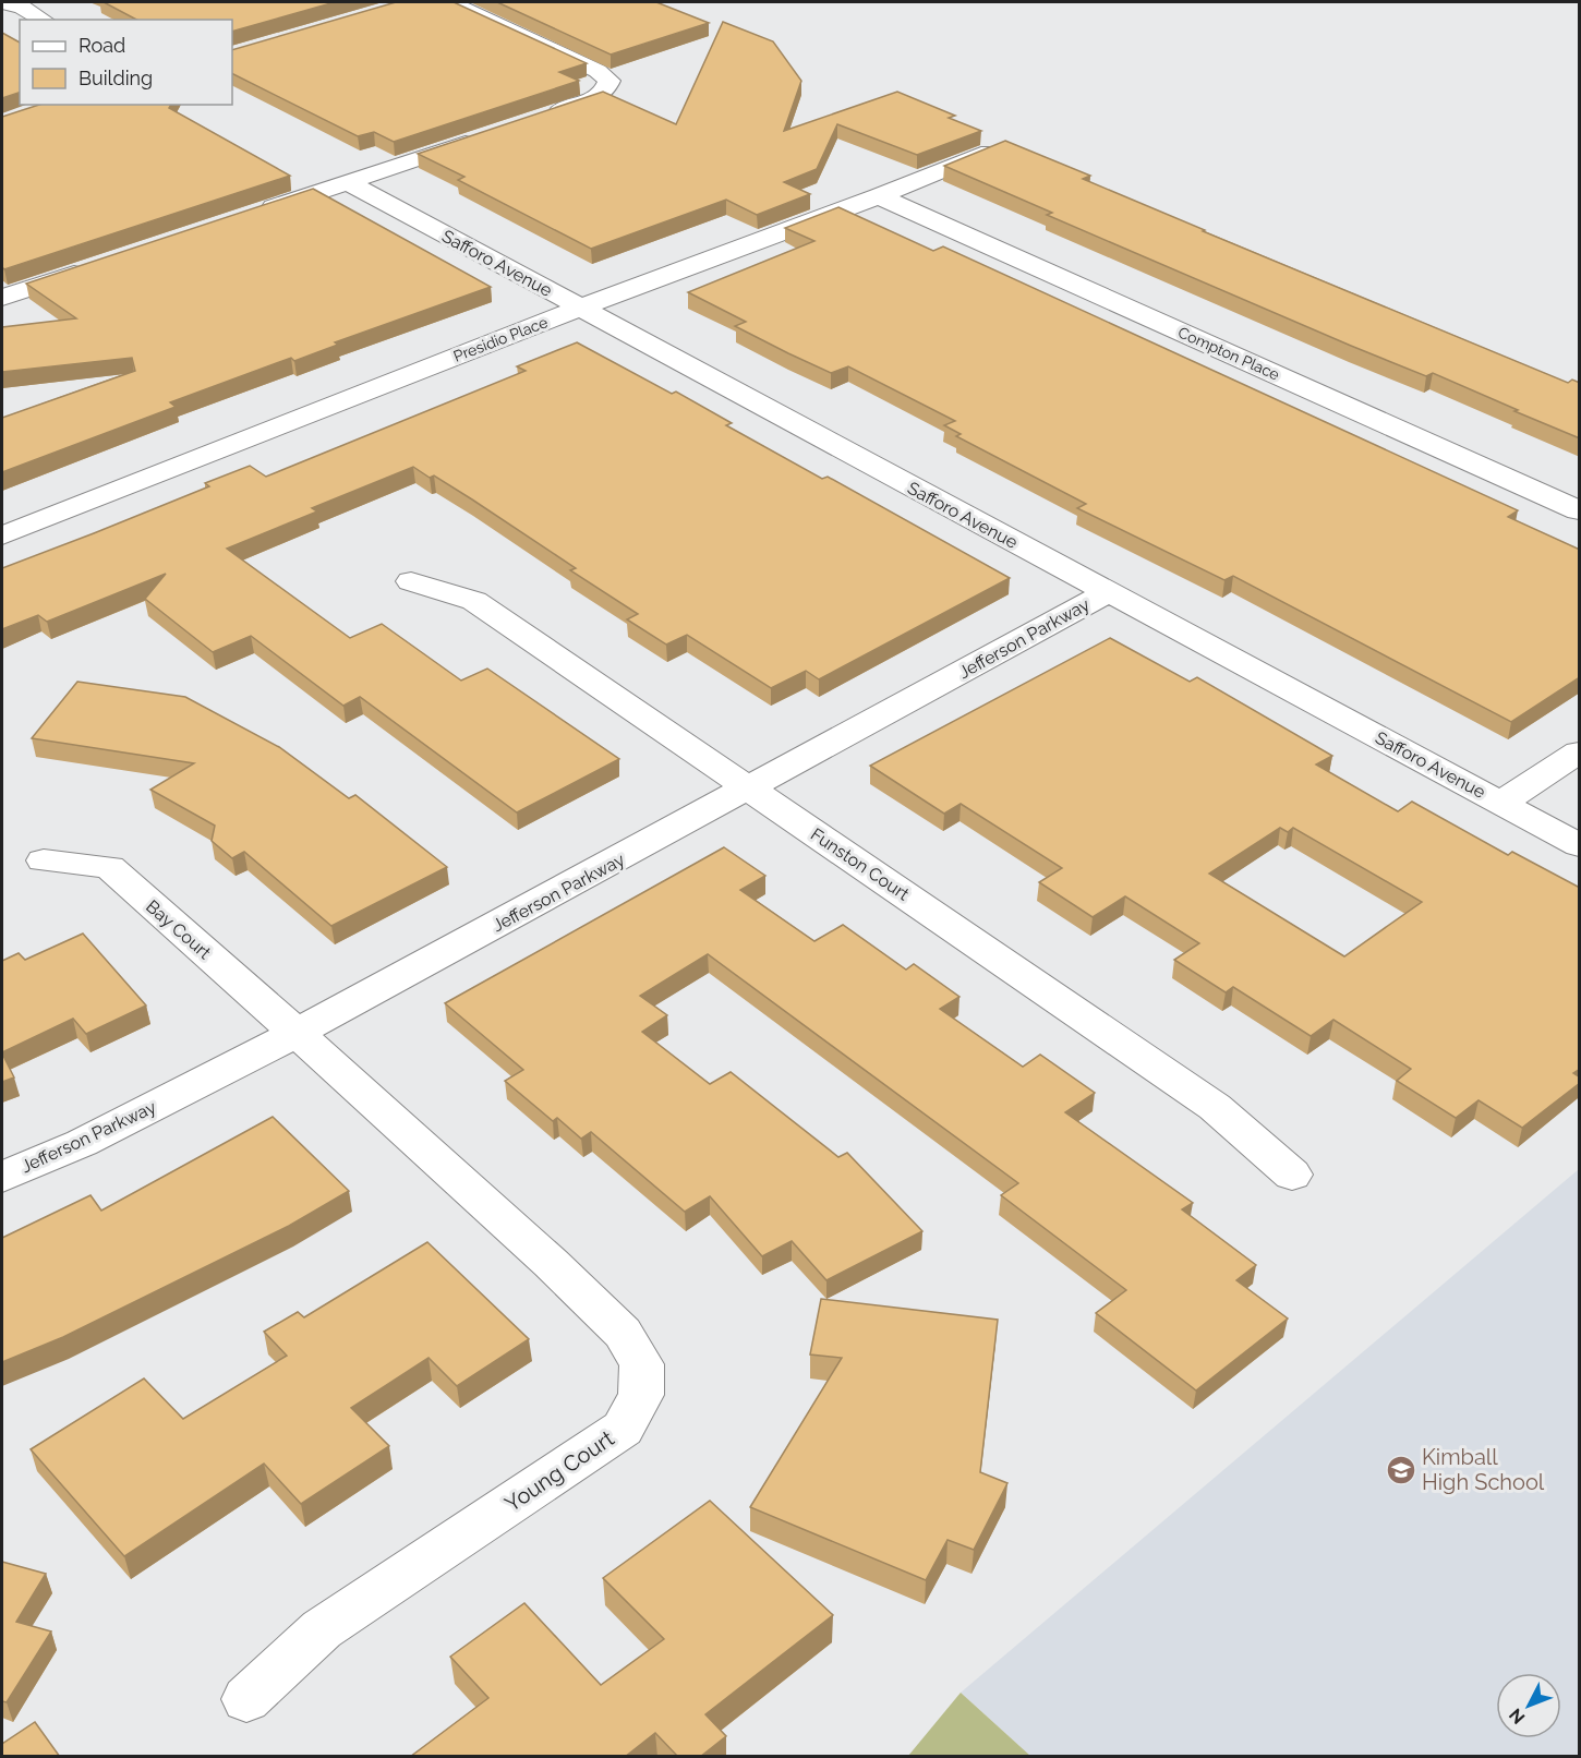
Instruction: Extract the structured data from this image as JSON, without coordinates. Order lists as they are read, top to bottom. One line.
{"streets":{"street":["Safforo Avenue","Presidio Place","Compton Place","Jefferson Parkway","Funston Court","Bay Court","Young Court"]},"crossings":[["Safforo Avenue","Presidio Place"],["Safforo Avenue","Jefferson Parkway"],["Presidio Place","Compton Place"],["Jefferson Parkway","Funston Court"],["Jefferson Parkway","Bay Court"],["Jefferson Parkway","Young Court"],["Bay Court","Young Court"]],"places":{"school or university":["Kimball High School"]},"legend":["Road","Building"],"north":"bottom left"}
